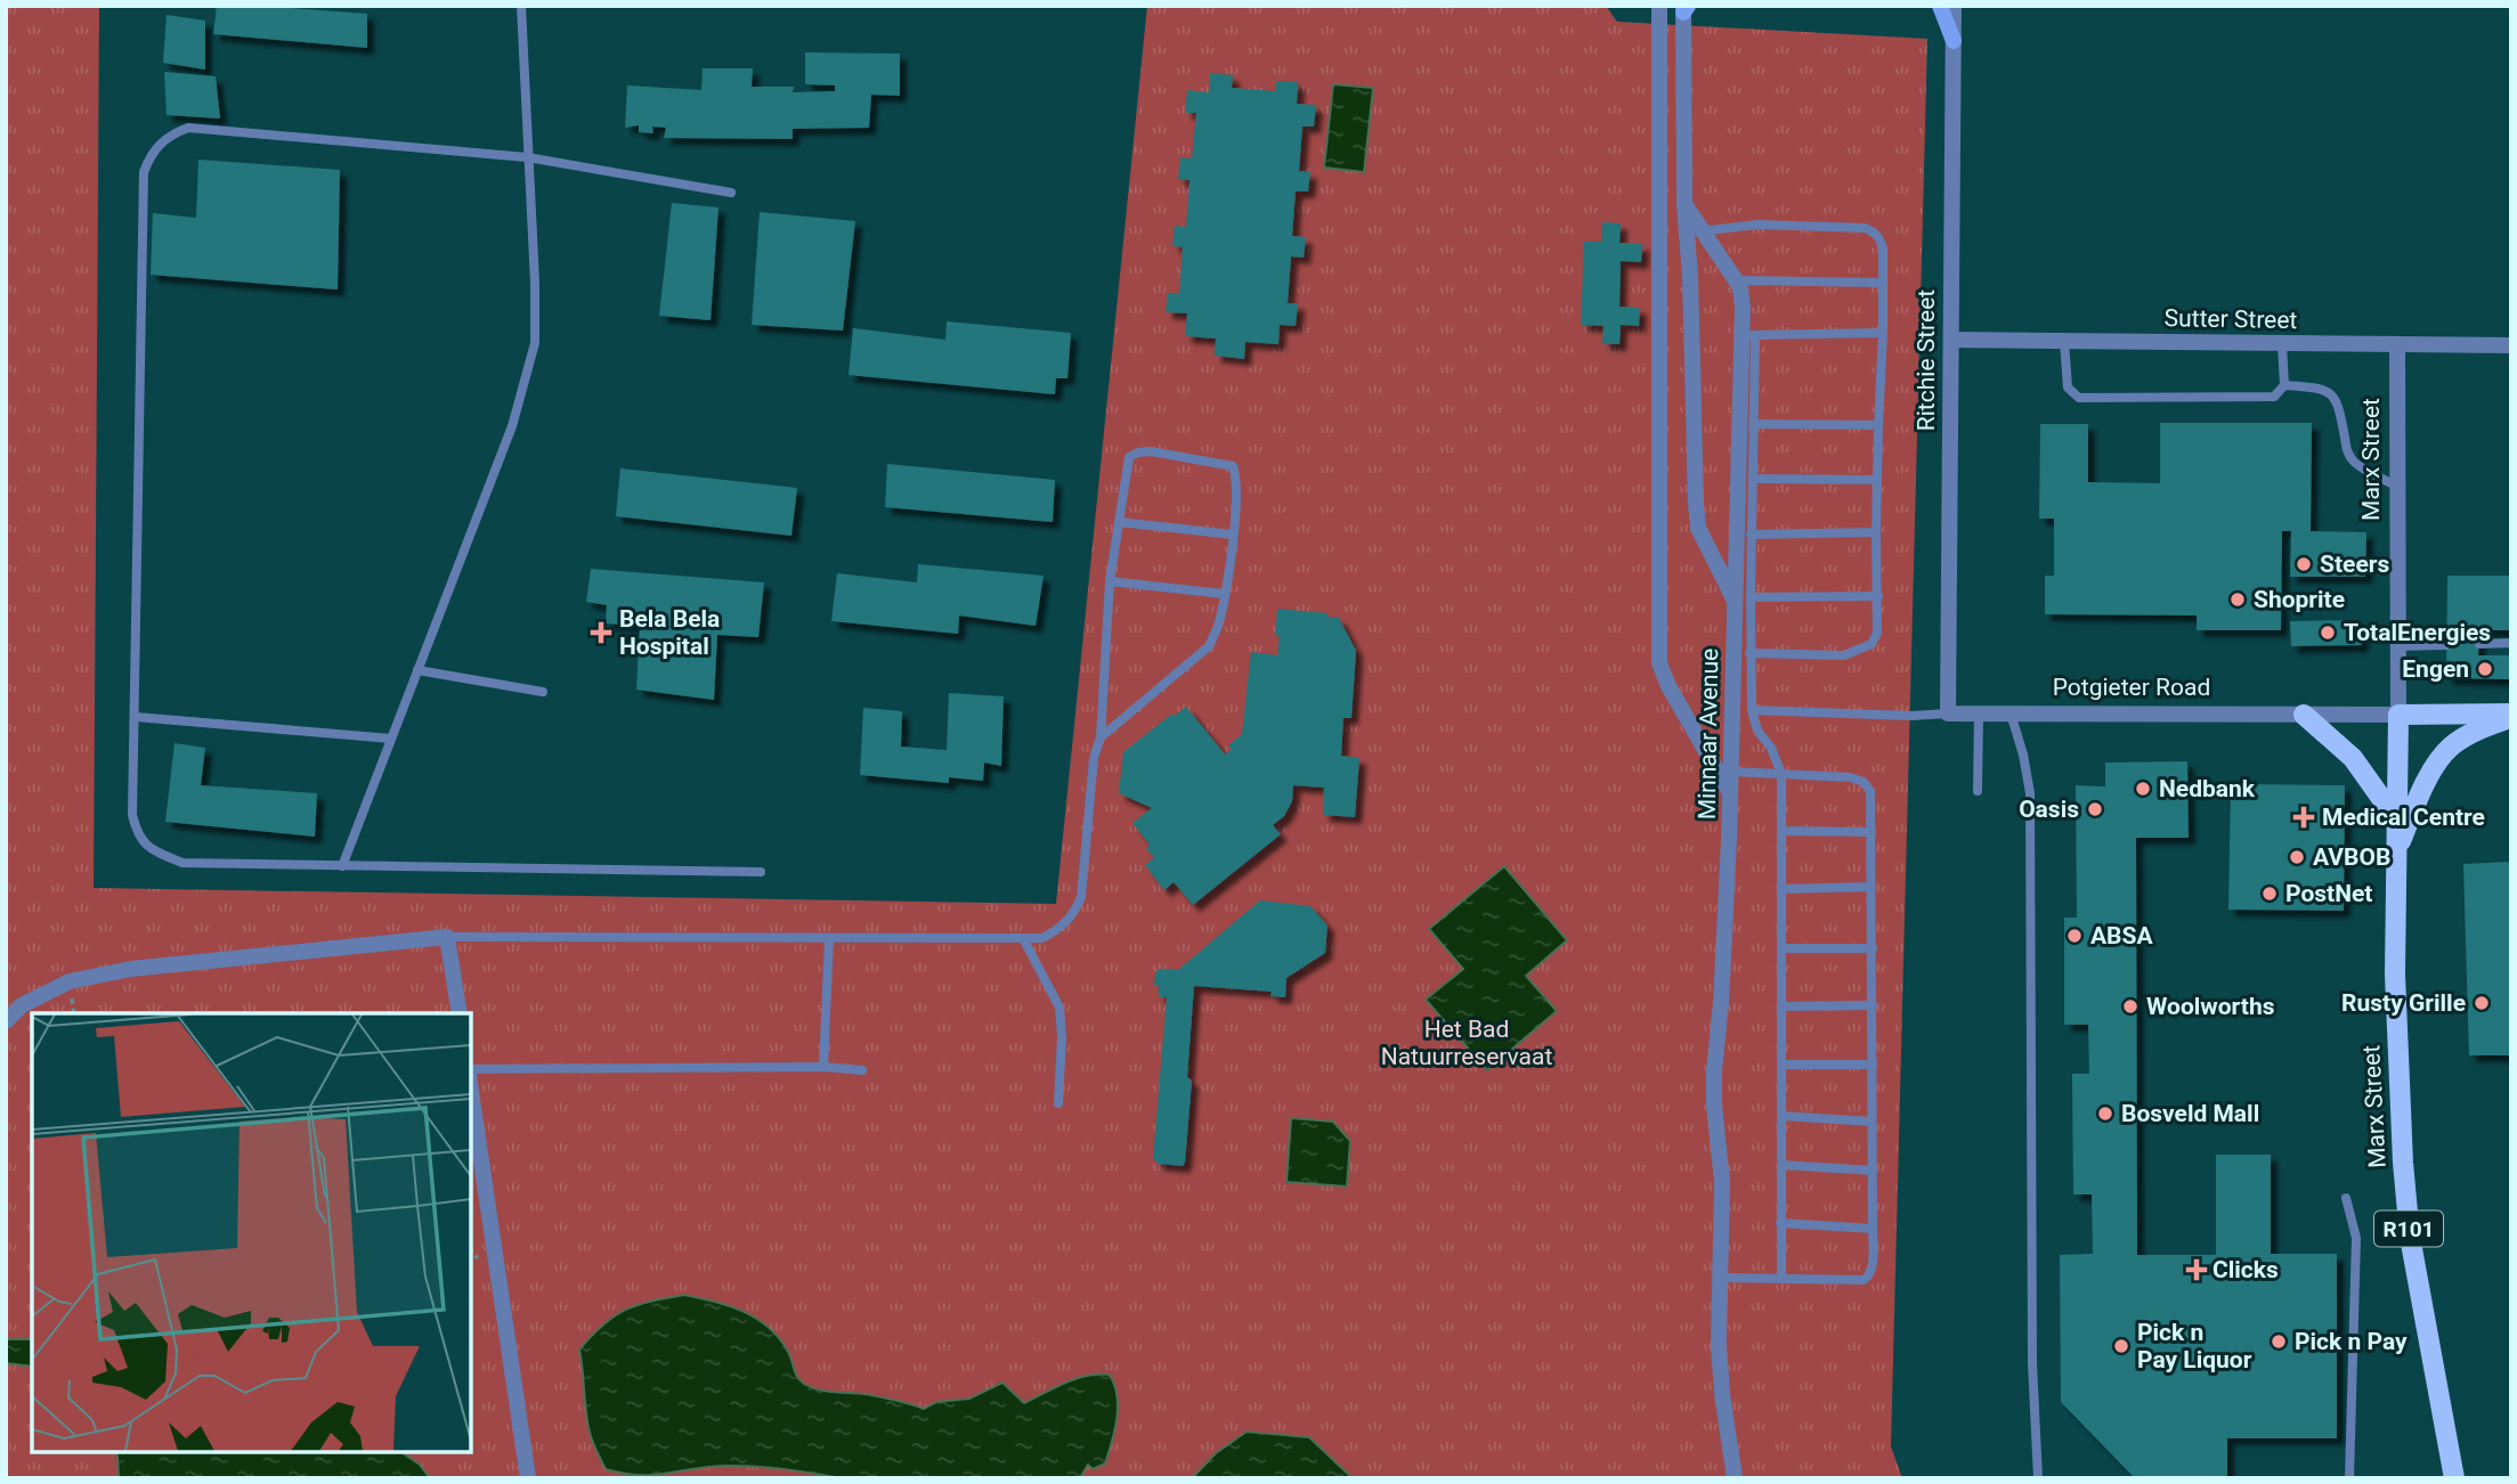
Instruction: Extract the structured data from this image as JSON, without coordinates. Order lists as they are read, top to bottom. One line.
{"streets":{"main road":["Marx Street","Potgieter Road","R101"],"street":["Sutter Street","Ritchie Street","Minnaar Avenue"]},"crossings":[["Sutter Street","Ritchie Street"],["Sutter Street","Marx Street"],["Ritchie Street","Potgieter Road"],["Marx Street","Potgieter Road"]],"parks":["Het Bad Natuurreservaat"],"places":{"other":["Steers","Shoprite","TotalEnergies","Engen","Nedbank","Oasis","AVBOB","PostNet","ABSA","Rusty Grille","Woolworths","Bosveld Mall","Pick n Pay","Pick n Pay Liquor"],"health":["Bela Bela Hospital","Medical Centre","Clicks"]}}
